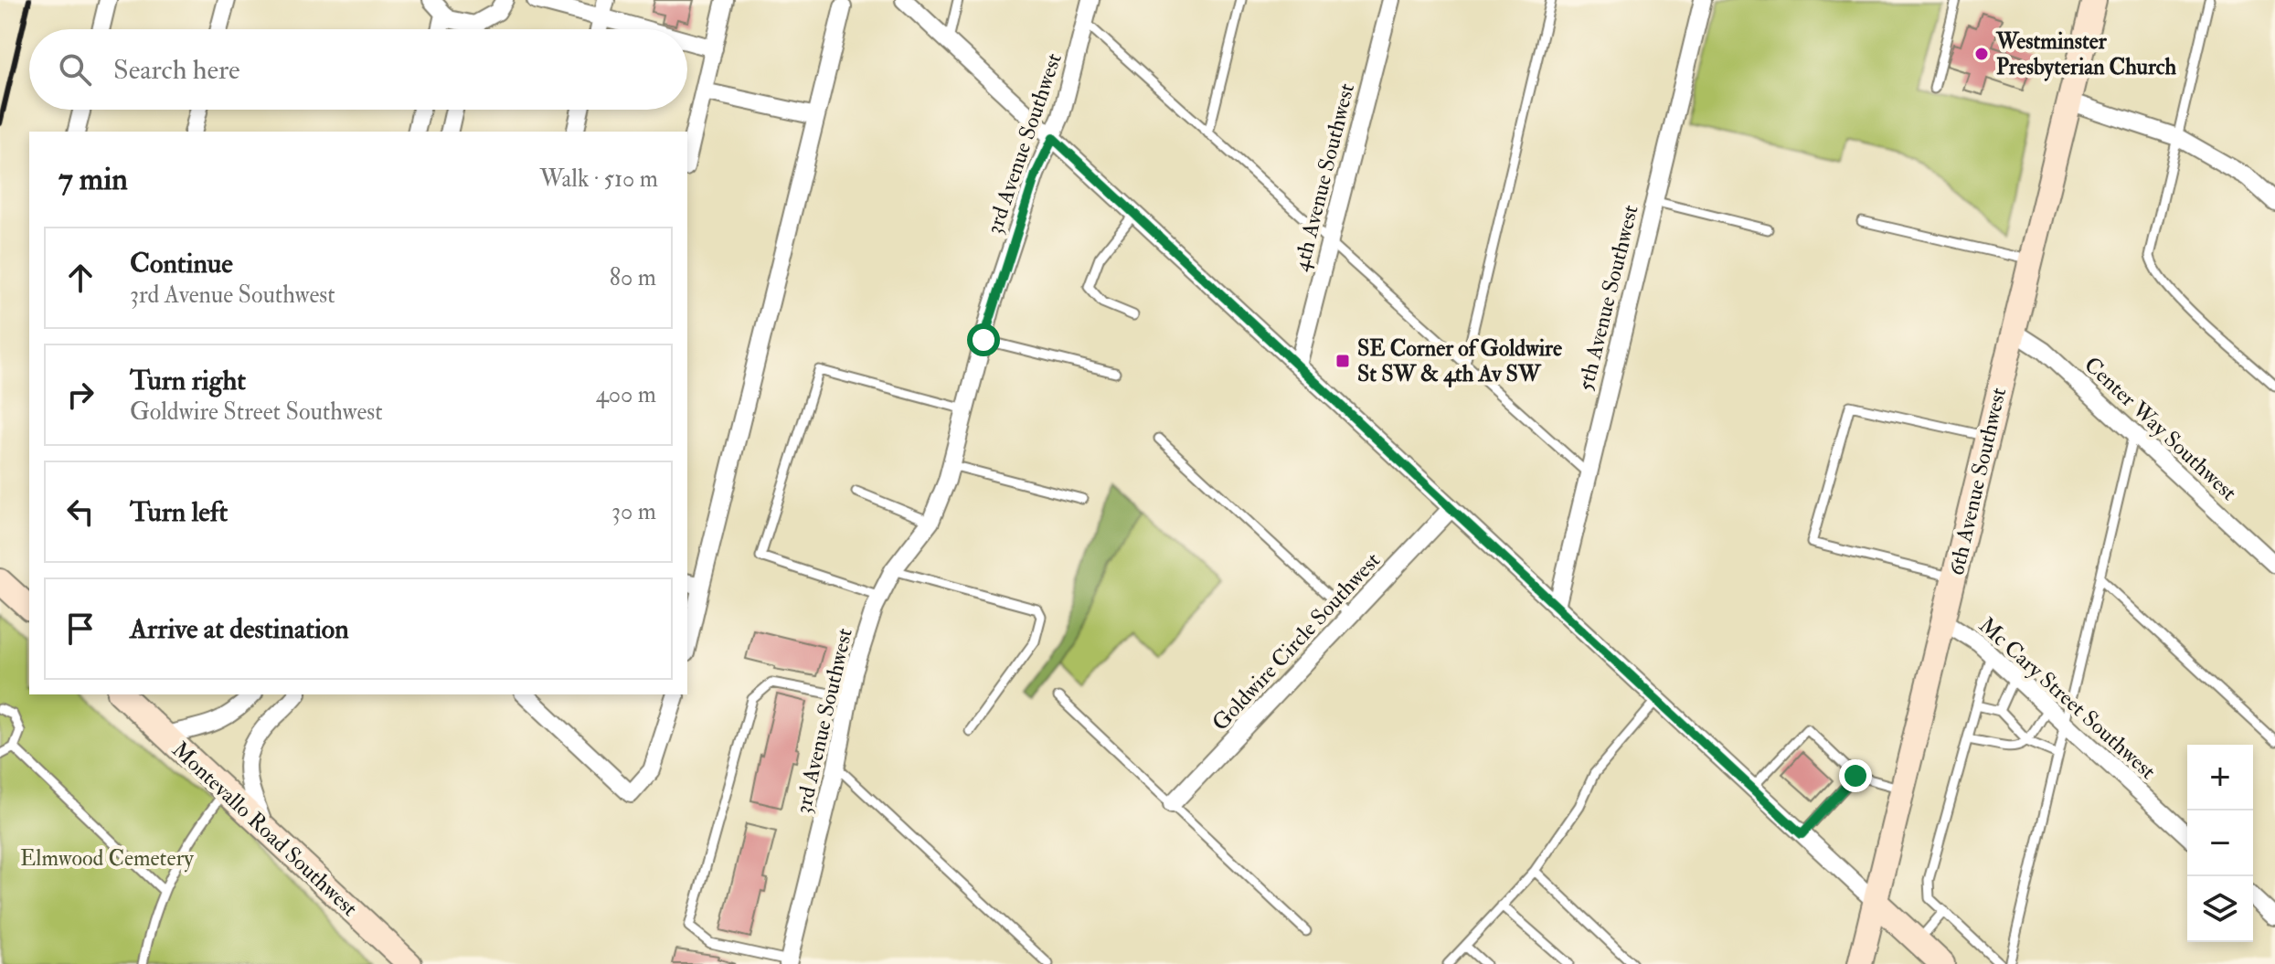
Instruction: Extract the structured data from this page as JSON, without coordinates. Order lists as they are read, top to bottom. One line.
{"streets":{"main road":["6th Avenue Southwest","Montevallo Road Southwest"],"street":["3rd Avenue Southwest","4th Avenue Southwest","5th Avenue Southwest","Center Way Southwest","Goldwire Circle Southwest","Mc Cary Street Southwest"]},"crossings":[["Center Way Southwest","6th Avenue Southwest"],["6th Avenue Southwest","Mc Cary Street Southwest"]],"parks":["Elmwood Cemetery"],"places":{"other":["Westminster Presbyterian Church"],"transit":["SE Corner of Goldwire St SW & 4th Av SW"]},"page":{"search":"Search here","heading":["7 min","Walk · 510 m"],"list":[["Continue","3rd Avenue Southwest","80 m"],["Turn right","Goldwire Street Southwest","400 m"],["Turn left","30 m"],"Arrive at destination"],"map_buttons":["+","−"]}}
